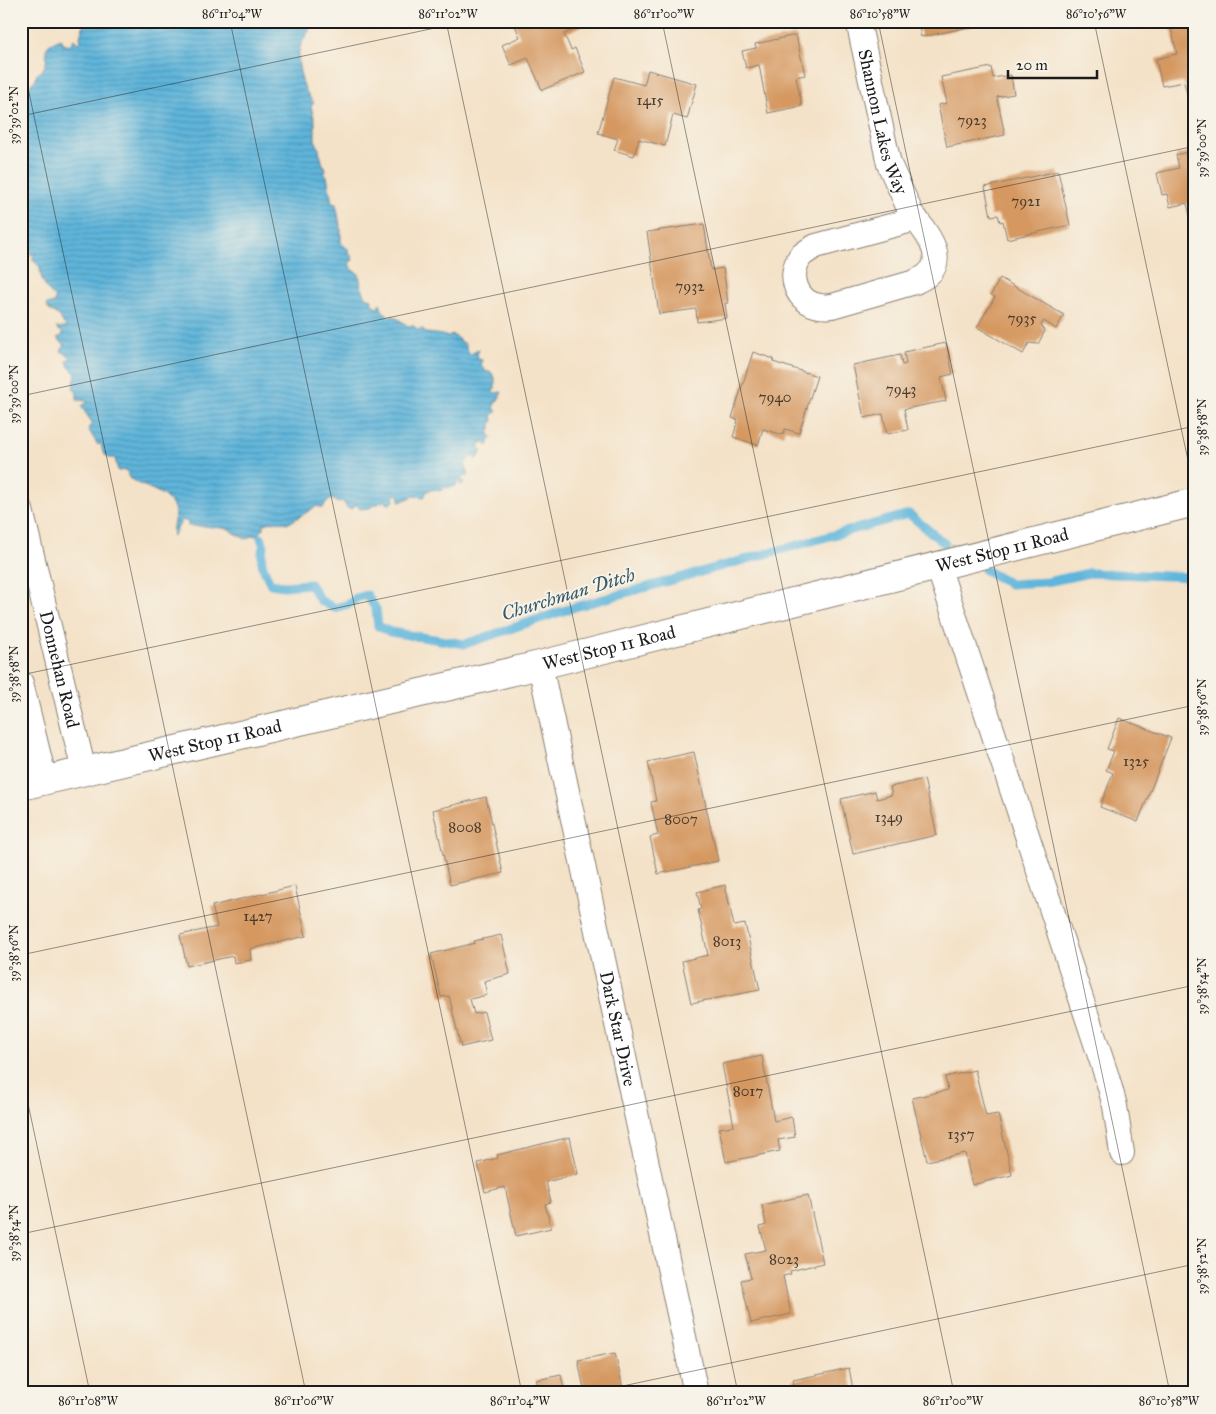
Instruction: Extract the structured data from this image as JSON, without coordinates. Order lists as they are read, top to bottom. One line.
{"streets":{"main road":["West Stop 11 Road"],"street":["Shannon Lakes Way","Donnehan Road","Dark Star Drive"]},"crossings":[["West Stop 11 Road","Donnehan Road"],["West Stop 11 Road","Dark Star Drive"]],"water":["Churchman Ditch"],"house_numbers":["1415","7923","7921","7932","7935","7943","7940","1325","1349","8007","8008","1427","8013","8017","1357","8023"],"scale_bar":"20 m","coordinates":["86°11'04\"W","86°11'02\"W","86°11'00\"W","86°10'58\"W","86°10'56\"W","39°39'02\"N","39°39'00\"N","39°38'58\"N","39°38'56\"N","39°38'54\"N","39°38'52\"N","86°11'08\"W","86°11'06\"W"]}
